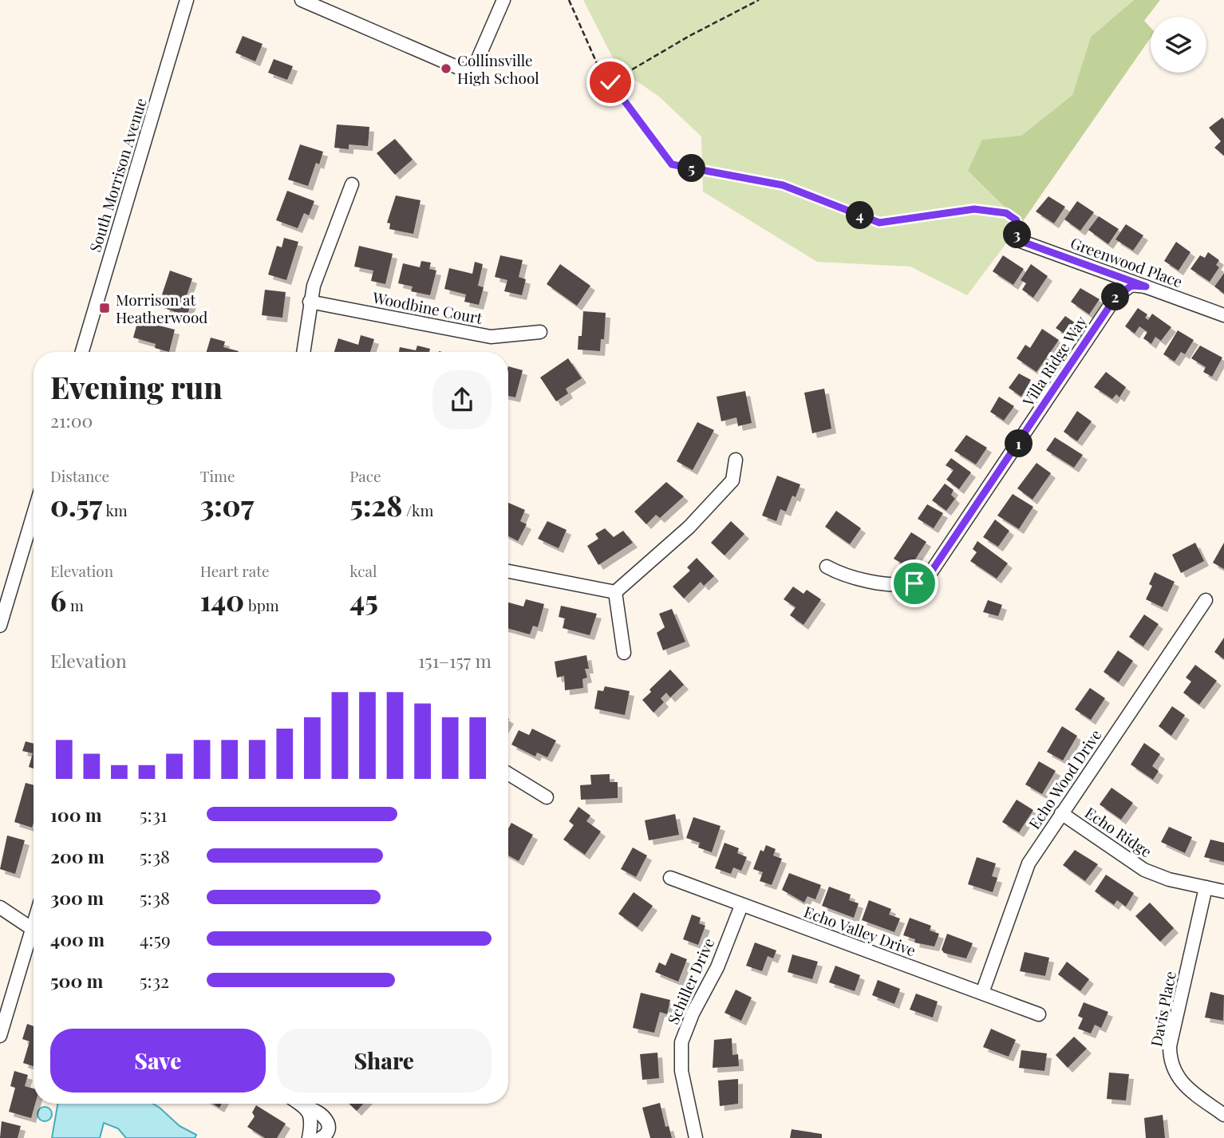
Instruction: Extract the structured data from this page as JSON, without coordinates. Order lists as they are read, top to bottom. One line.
{"streets":{"street":["South Morrison Avenue","Greenwood Place","Woodbine Court","Villa Ridge Way","Echo Wood Drive","Echo Ridge","Echo Valley Drive","Schiller Drive","Davis Place"]},"crossings":[["Greenwood Place","Villa Ridge Way"],["Echo Wood Drive","Echo Ridge"],["Echo Wood Drive","Echo Valley Drive"],["Echo Ridge","Davis Place"],["Echo Valley Drive","Schiller Drive"]],"places":{"other":["Collinsville High School"],"transit":["Morrison at Heatherwood"]},"page":{"pins":["5","4","3","2","1"],"heading":["Evening run","21:00"],"stats":[["Distance","0.57 km"],["Time","3:07"],["Pace","5:28 /km"],["Elevation","6 m"],["Heart rate","140 bpm"],["kcal","45"]],"chart":["Elevation","151–157 m"],"list":[{"name":"100 m","note":"5:31"},{"name":"200 m","note":"5:38"},{"name":"300 m","note":"5:38"},{"name":"400 m","note":"4:59"},{"name":"500 m","note":"5:32"}],"buttons":["Save","Share"]}}
